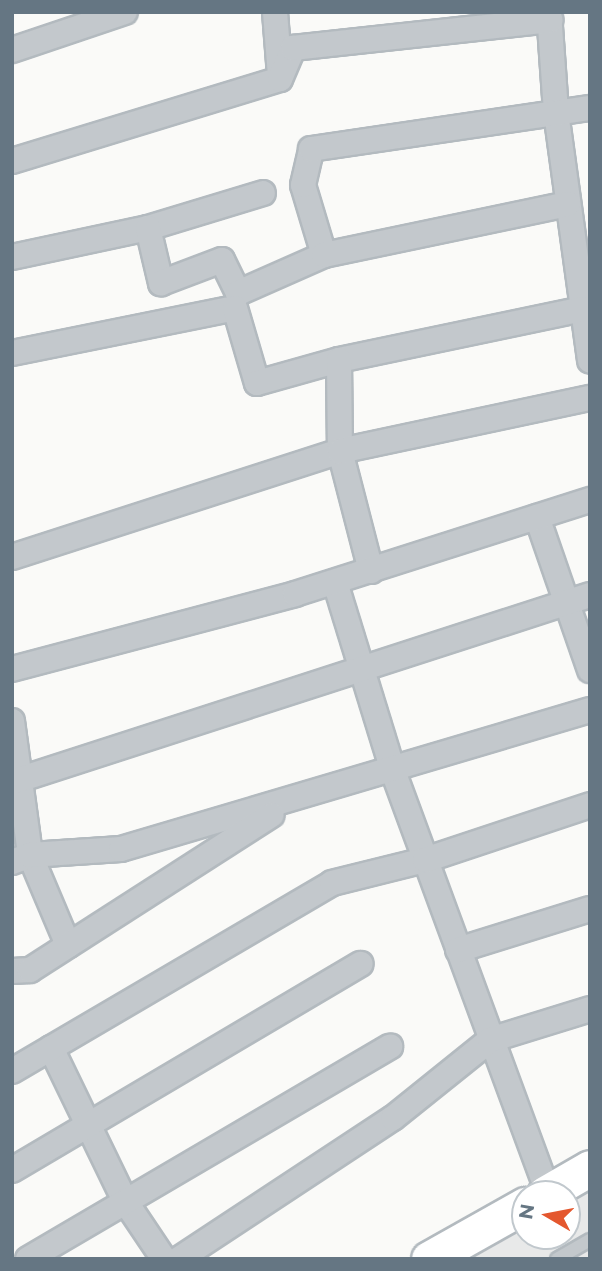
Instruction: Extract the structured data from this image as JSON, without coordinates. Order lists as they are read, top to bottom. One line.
{"north":"left"}
